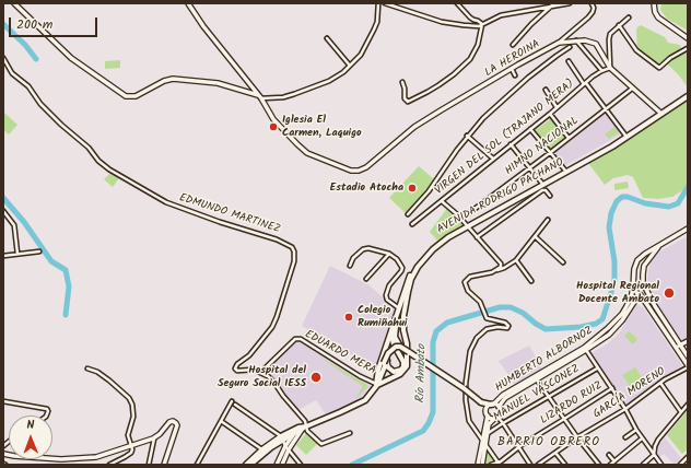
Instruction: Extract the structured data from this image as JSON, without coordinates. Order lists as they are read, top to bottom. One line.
{"streets":{"main road":["AVENIDA RODRIGO PACHANO"],"street":["LA HEROINA","VIRGEN DEL SOL (TRAJANO MERA)","HIMNO NACIONAL","EDMUNDO MARTINEZ","EDUARDO MERA","HUMBERTO ALBORNOZ","MANUEL VÁSCONEZ","GARCÍA MORENO","LIZARDO RUIZ"]},"crossings":[["LA HEROINA","VIRGEN DEL SOL (TRAJANO MERA)"],["LA HEROINA","HIMNO NACIONAL"],["LA HEROINA","AVENIDA RODRIGO PACHANO"],["AVENIDA RODRIGO PACHANO","EDUARDO MERA"],["EDMUNDO MARTINEZ","EDUARDO MERA"]],"districts":["BARRIO OBRERO"],"water":["Río Ambato"],"places":["Iglesia El Carmen, Laquigo","Estadio Atocha","Hospital Regional Docente Ambato","Colegio Rumiñahui","Hospital del Seguro Social IESS"],"scale_bar":"200 m","north":"top"}
